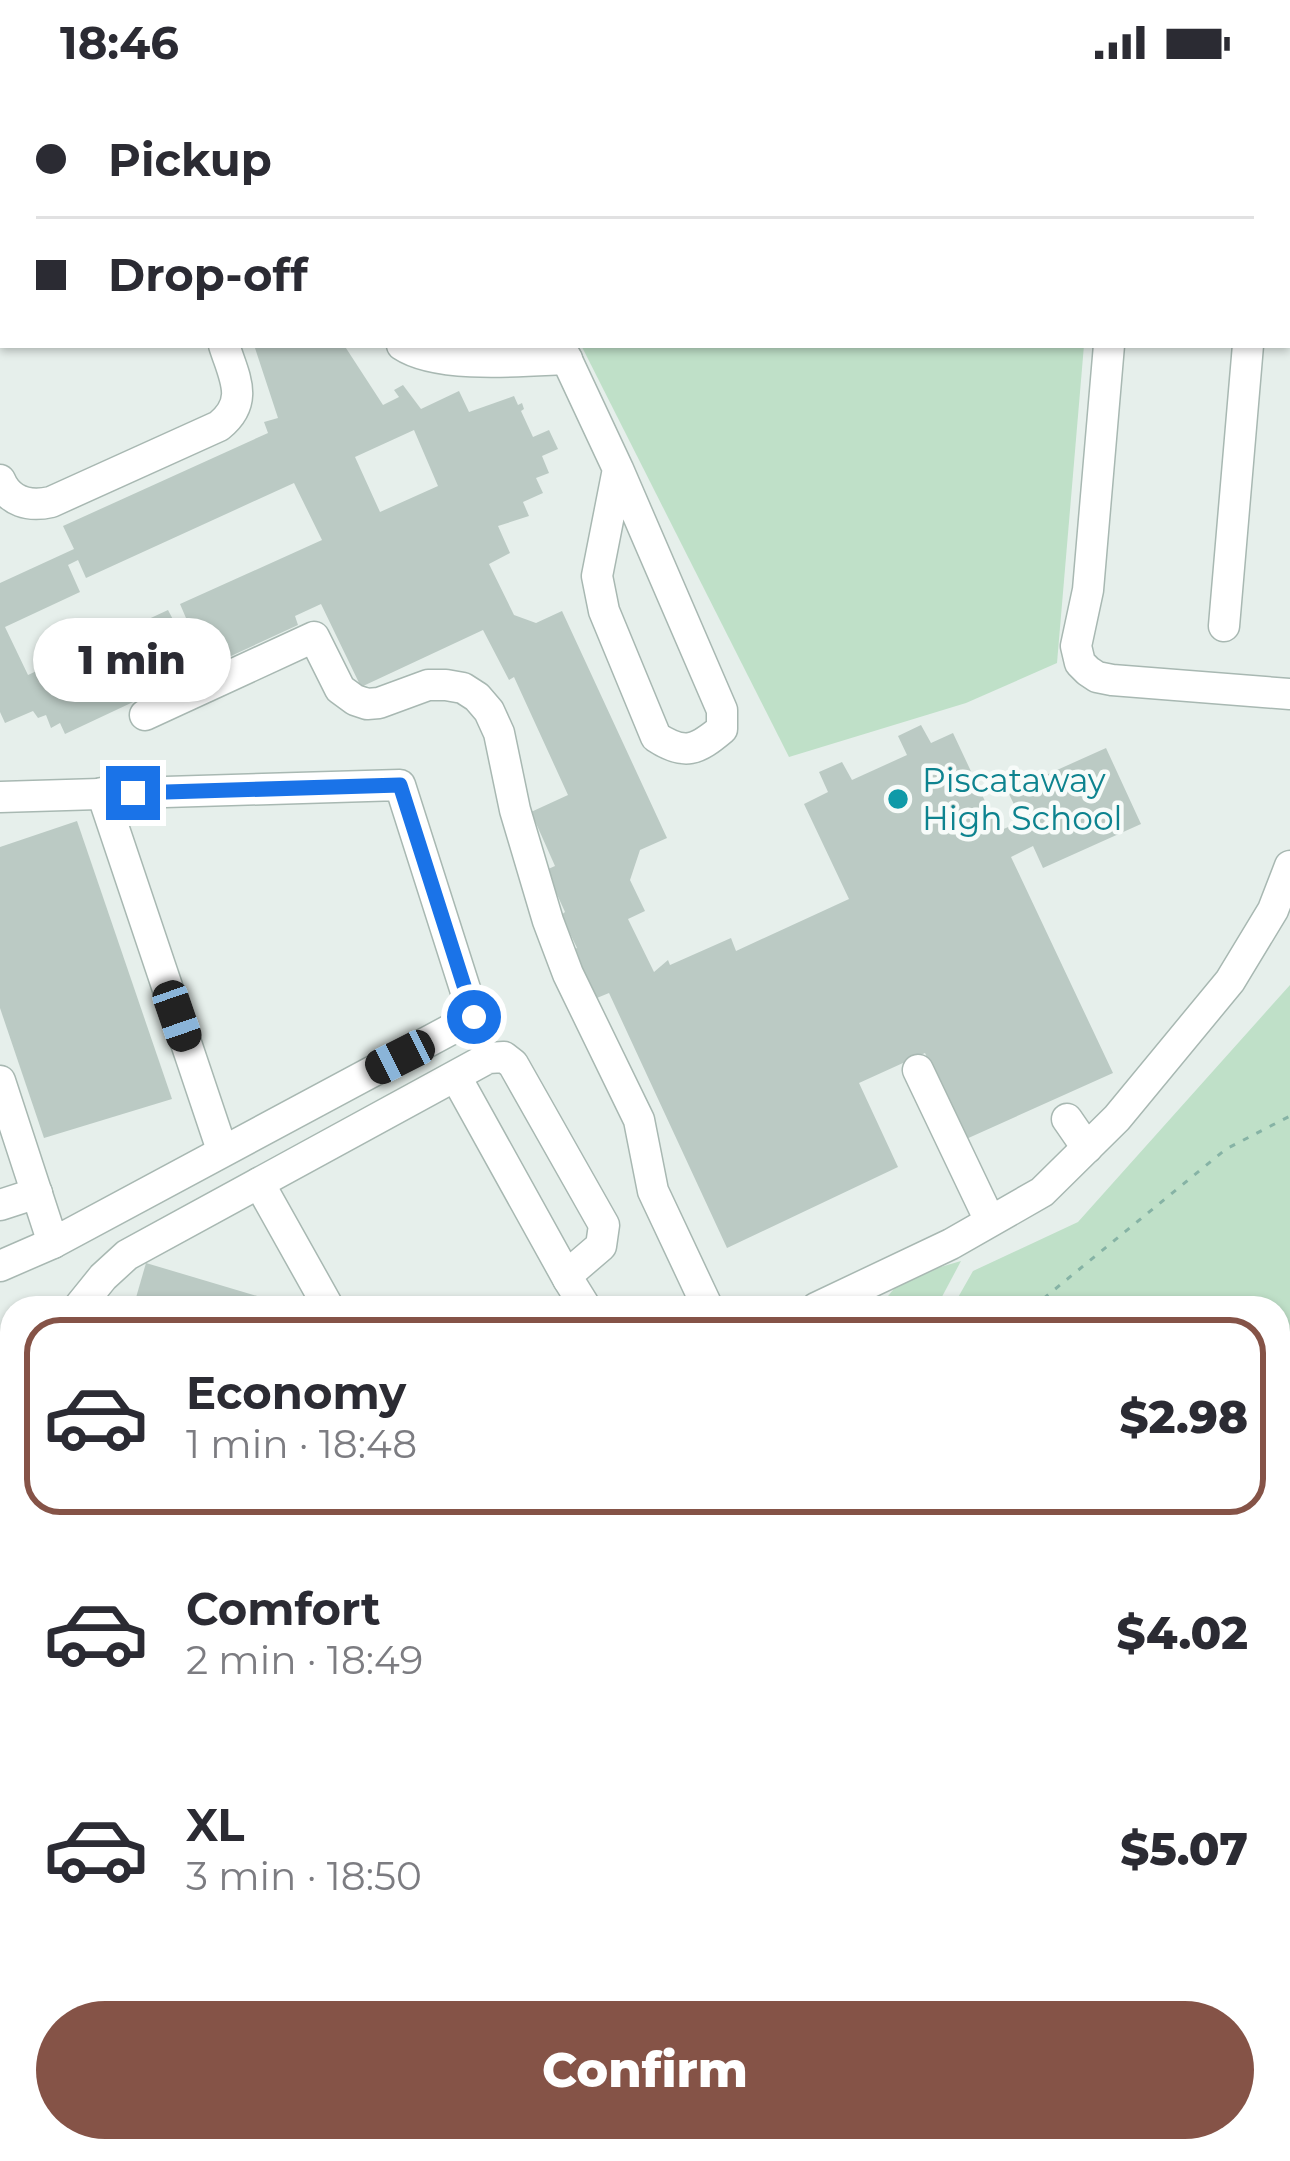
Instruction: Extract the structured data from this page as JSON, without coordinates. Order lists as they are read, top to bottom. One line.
{"places":["Piscataway High School"],"page":{"status":"18:46","banner":["Pickup","Drop-off"],"bubble":"1 min","list":[{"name":"Economy","note":"1 min · 18:48","value":"$2.98"},{"name":"Comfort","note":"2 min · 18:49","value":"$4.02"},{"name":"XL","note":"3 min · 18:50","value":"$5.07"}],"buttons":"Confirm"}}
